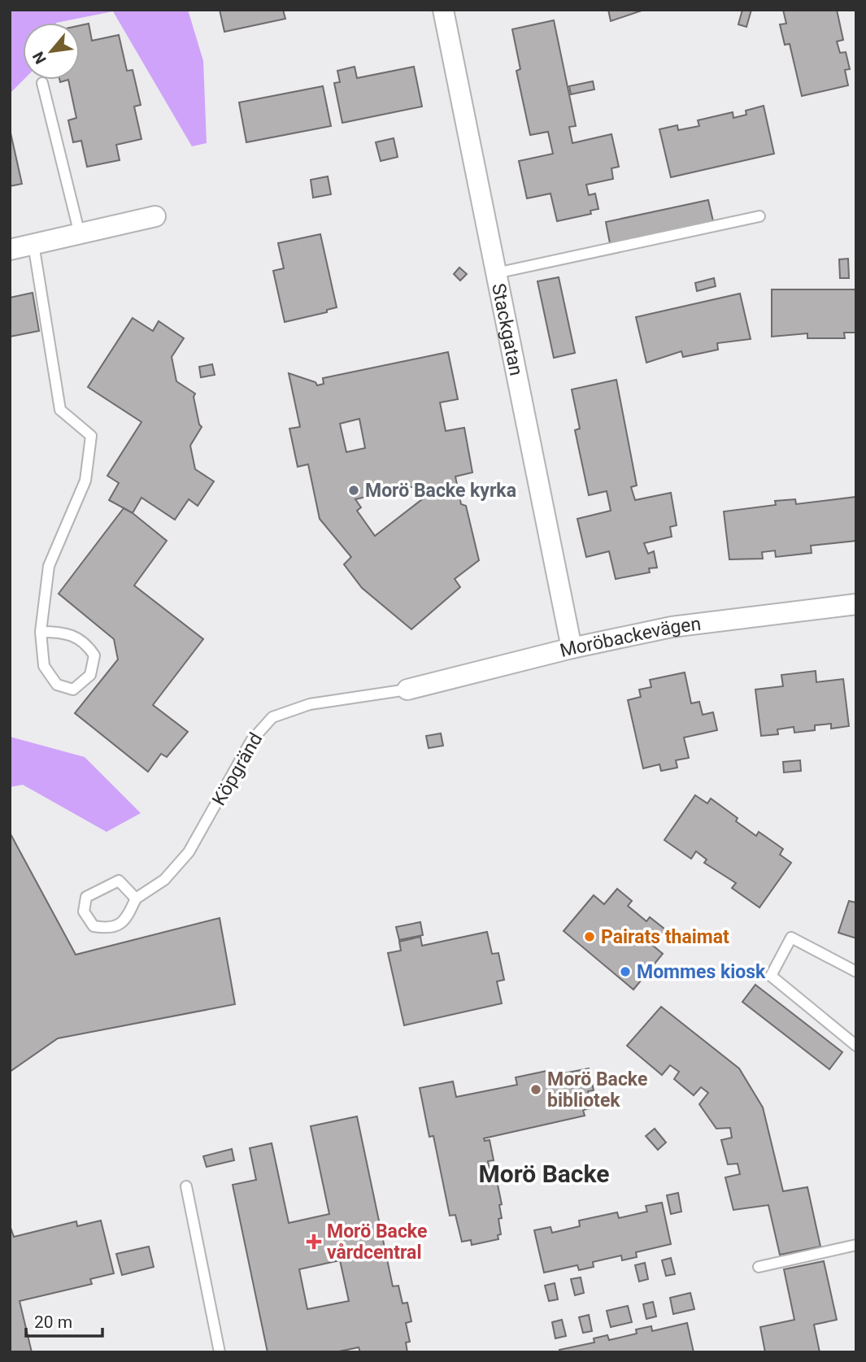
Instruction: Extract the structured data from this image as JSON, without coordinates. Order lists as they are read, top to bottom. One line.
{"streets":{"street":["Stackgatan","Moröbackevägen"],"lane":["Köpgränd"]},"crossings":[["Stackgatan","Moröbackevägen"],["Moröbackevägen","Köpgränd"]],"districts":["Morö Backe"],"places":{"other":["Morö Backe kyrka","Pairats thaimat","Mommes kiosk","Morö Backe bibliotek"],"health":["Morö Backe vårdcentral"]},"scale_bar":"20 m","north":"bottom left"}
